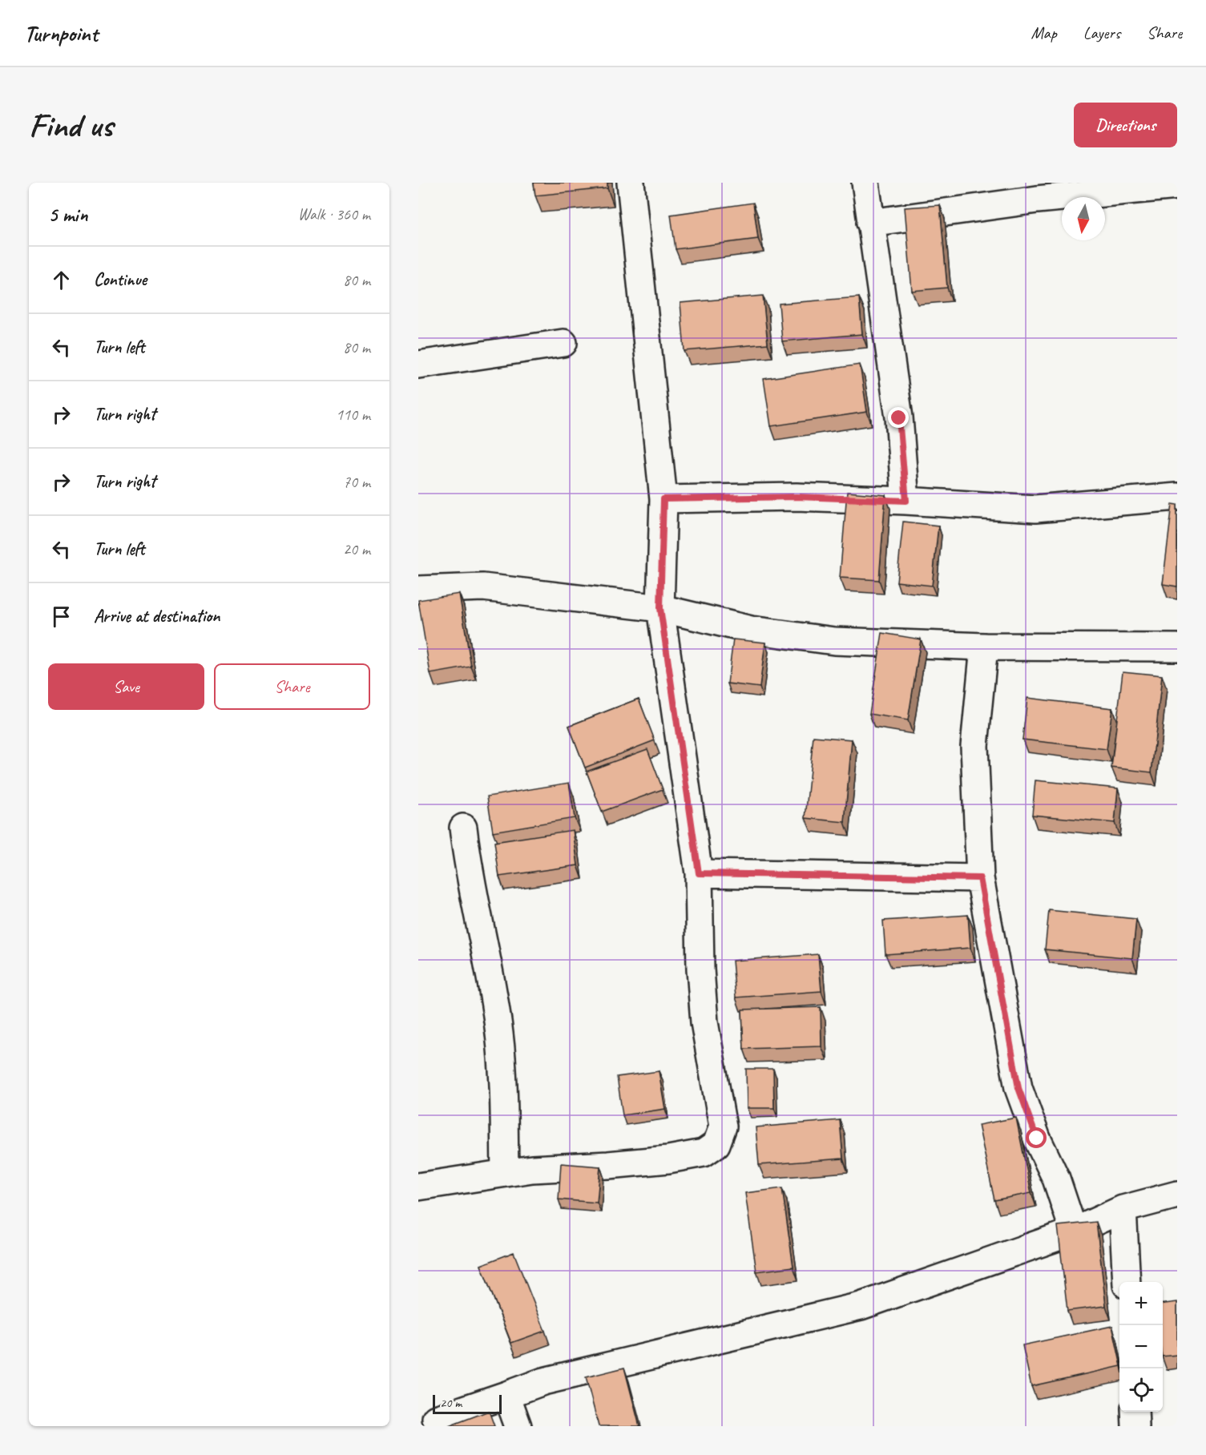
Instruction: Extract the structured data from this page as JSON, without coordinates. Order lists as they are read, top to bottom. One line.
{"scale_bar":"20 m","north":"bottom","page":{"header":"Turnpoint","nav":["Map","Layers","Share"],"buttons":["Directions",["Save","Share"]],"title":"Find us","heading":["5 min","Walk · 360 m"],"list":[["Continue","80 m"],["Turn left","80 m"],["Turn right","110 m"],["Turn right","70 m"],["Turn left","20 m"],"Arrive at destination"],"map_buttons":["+","−"],"scale":"20 m"}}
